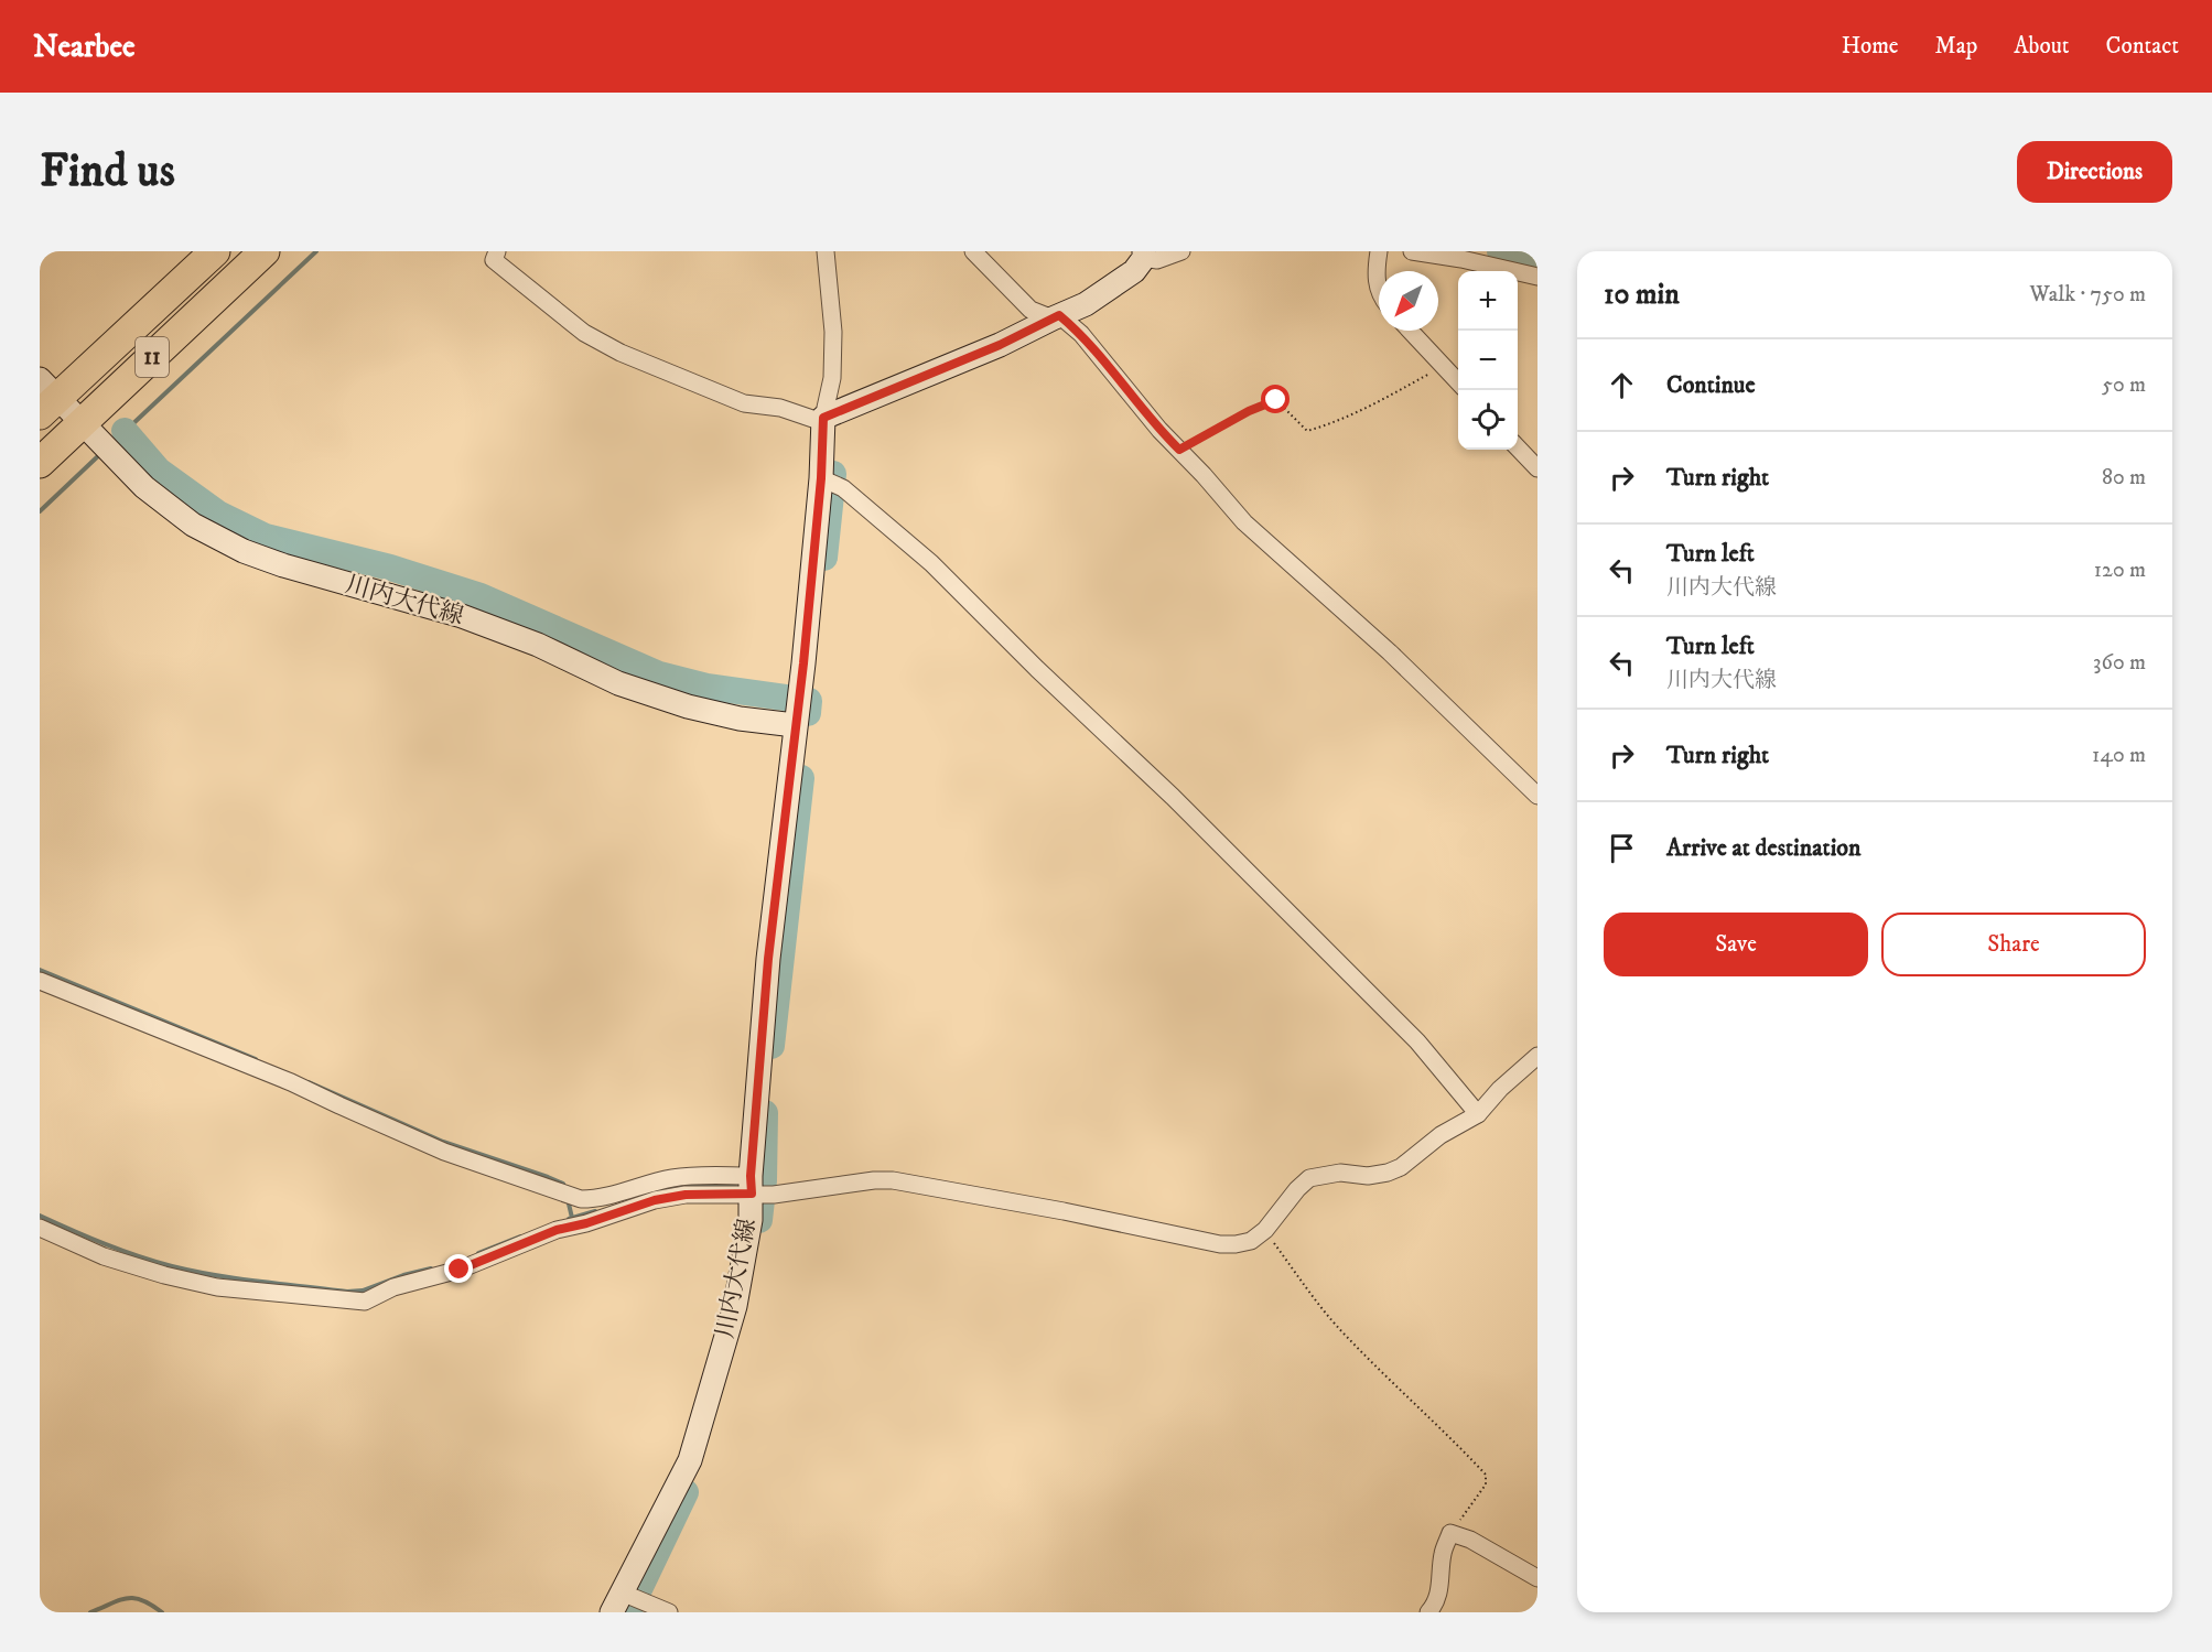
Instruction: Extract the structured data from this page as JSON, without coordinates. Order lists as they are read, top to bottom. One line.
{"streets":{"highway":["11"],"main road":["川内大代線"]},"crossings":[["11","川内大代線"]],"north":"bottom left","page":{"header":"Nearbee","nav":["Home","Map","About","Contact"],"buttons":["Directions",["Save","Share"]],"title":"Find us","heading":["10 min","Walk · 750 m"],"map_buttons":["+","−"],"list":[["Continue","50 m"],["Turn right","80 m"],["Turn left","川内大代線","120 m"],["Turn left","川内大代線","360 m"],["Turn right","140 m"],"Arrive at destination"]}}
